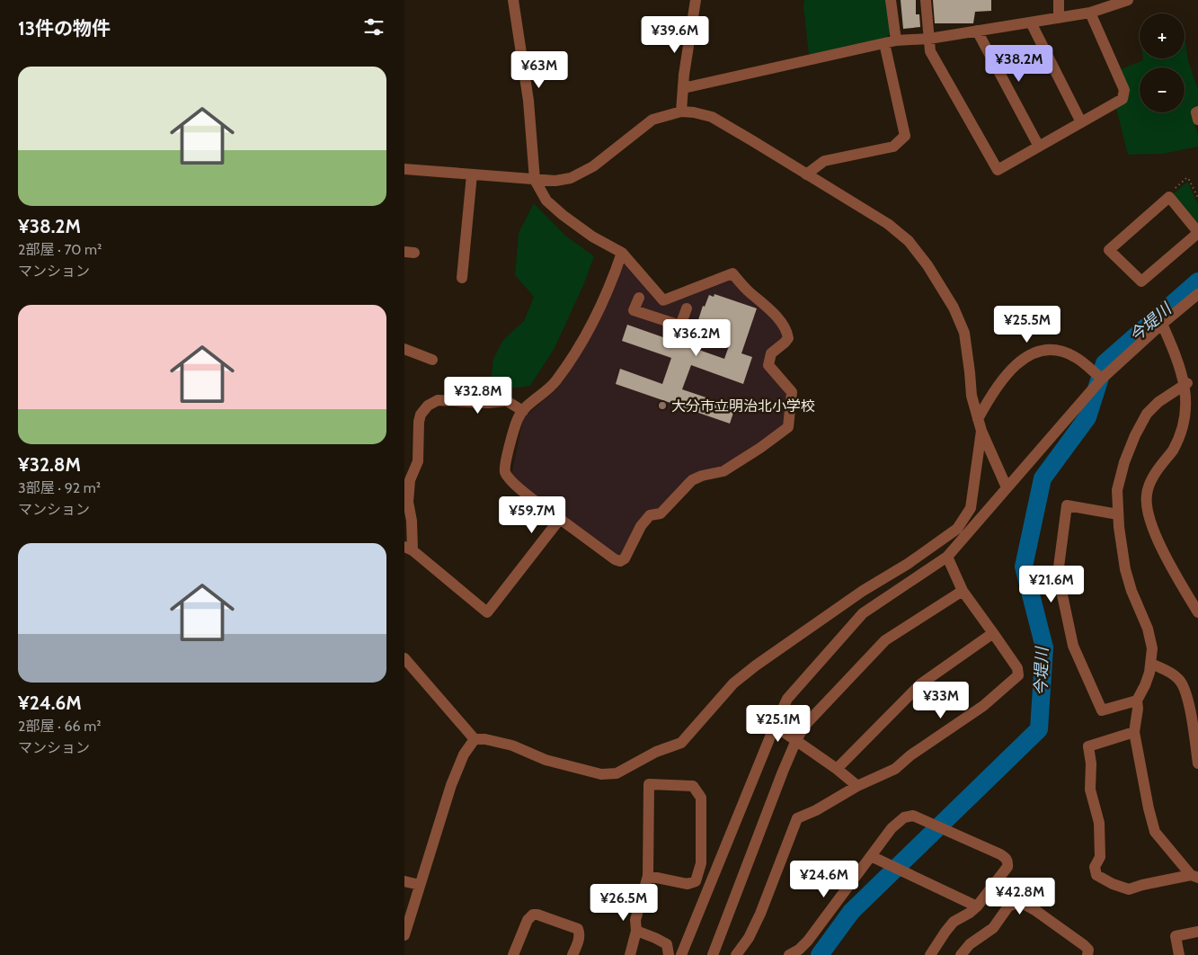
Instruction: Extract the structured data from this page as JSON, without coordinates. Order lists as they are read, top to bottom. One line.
{"water":["今堤川"],"places":["大分市立明治北小学校"],"page":{"heading":"13件の物件","map_buttons":["+","−"],"price":["¥39.6M","¥38.2M","¥63M","¥25.5M","¥36.2M","¥32.8M","¥59.7M","¥21.6M","¥33M","¥25.1M","¥24.6M","¥42.8M","¥26.5M"],"list":[{"name":"¥38.2M","note":"2部屋 · 70 m² · マンション"},{"name":"¥32.8M","note":"3部屋 · 92 m² · マンション"},{"name":"¥24.6M","note":"2部屋 · 66 m² · マンション"}]}}
